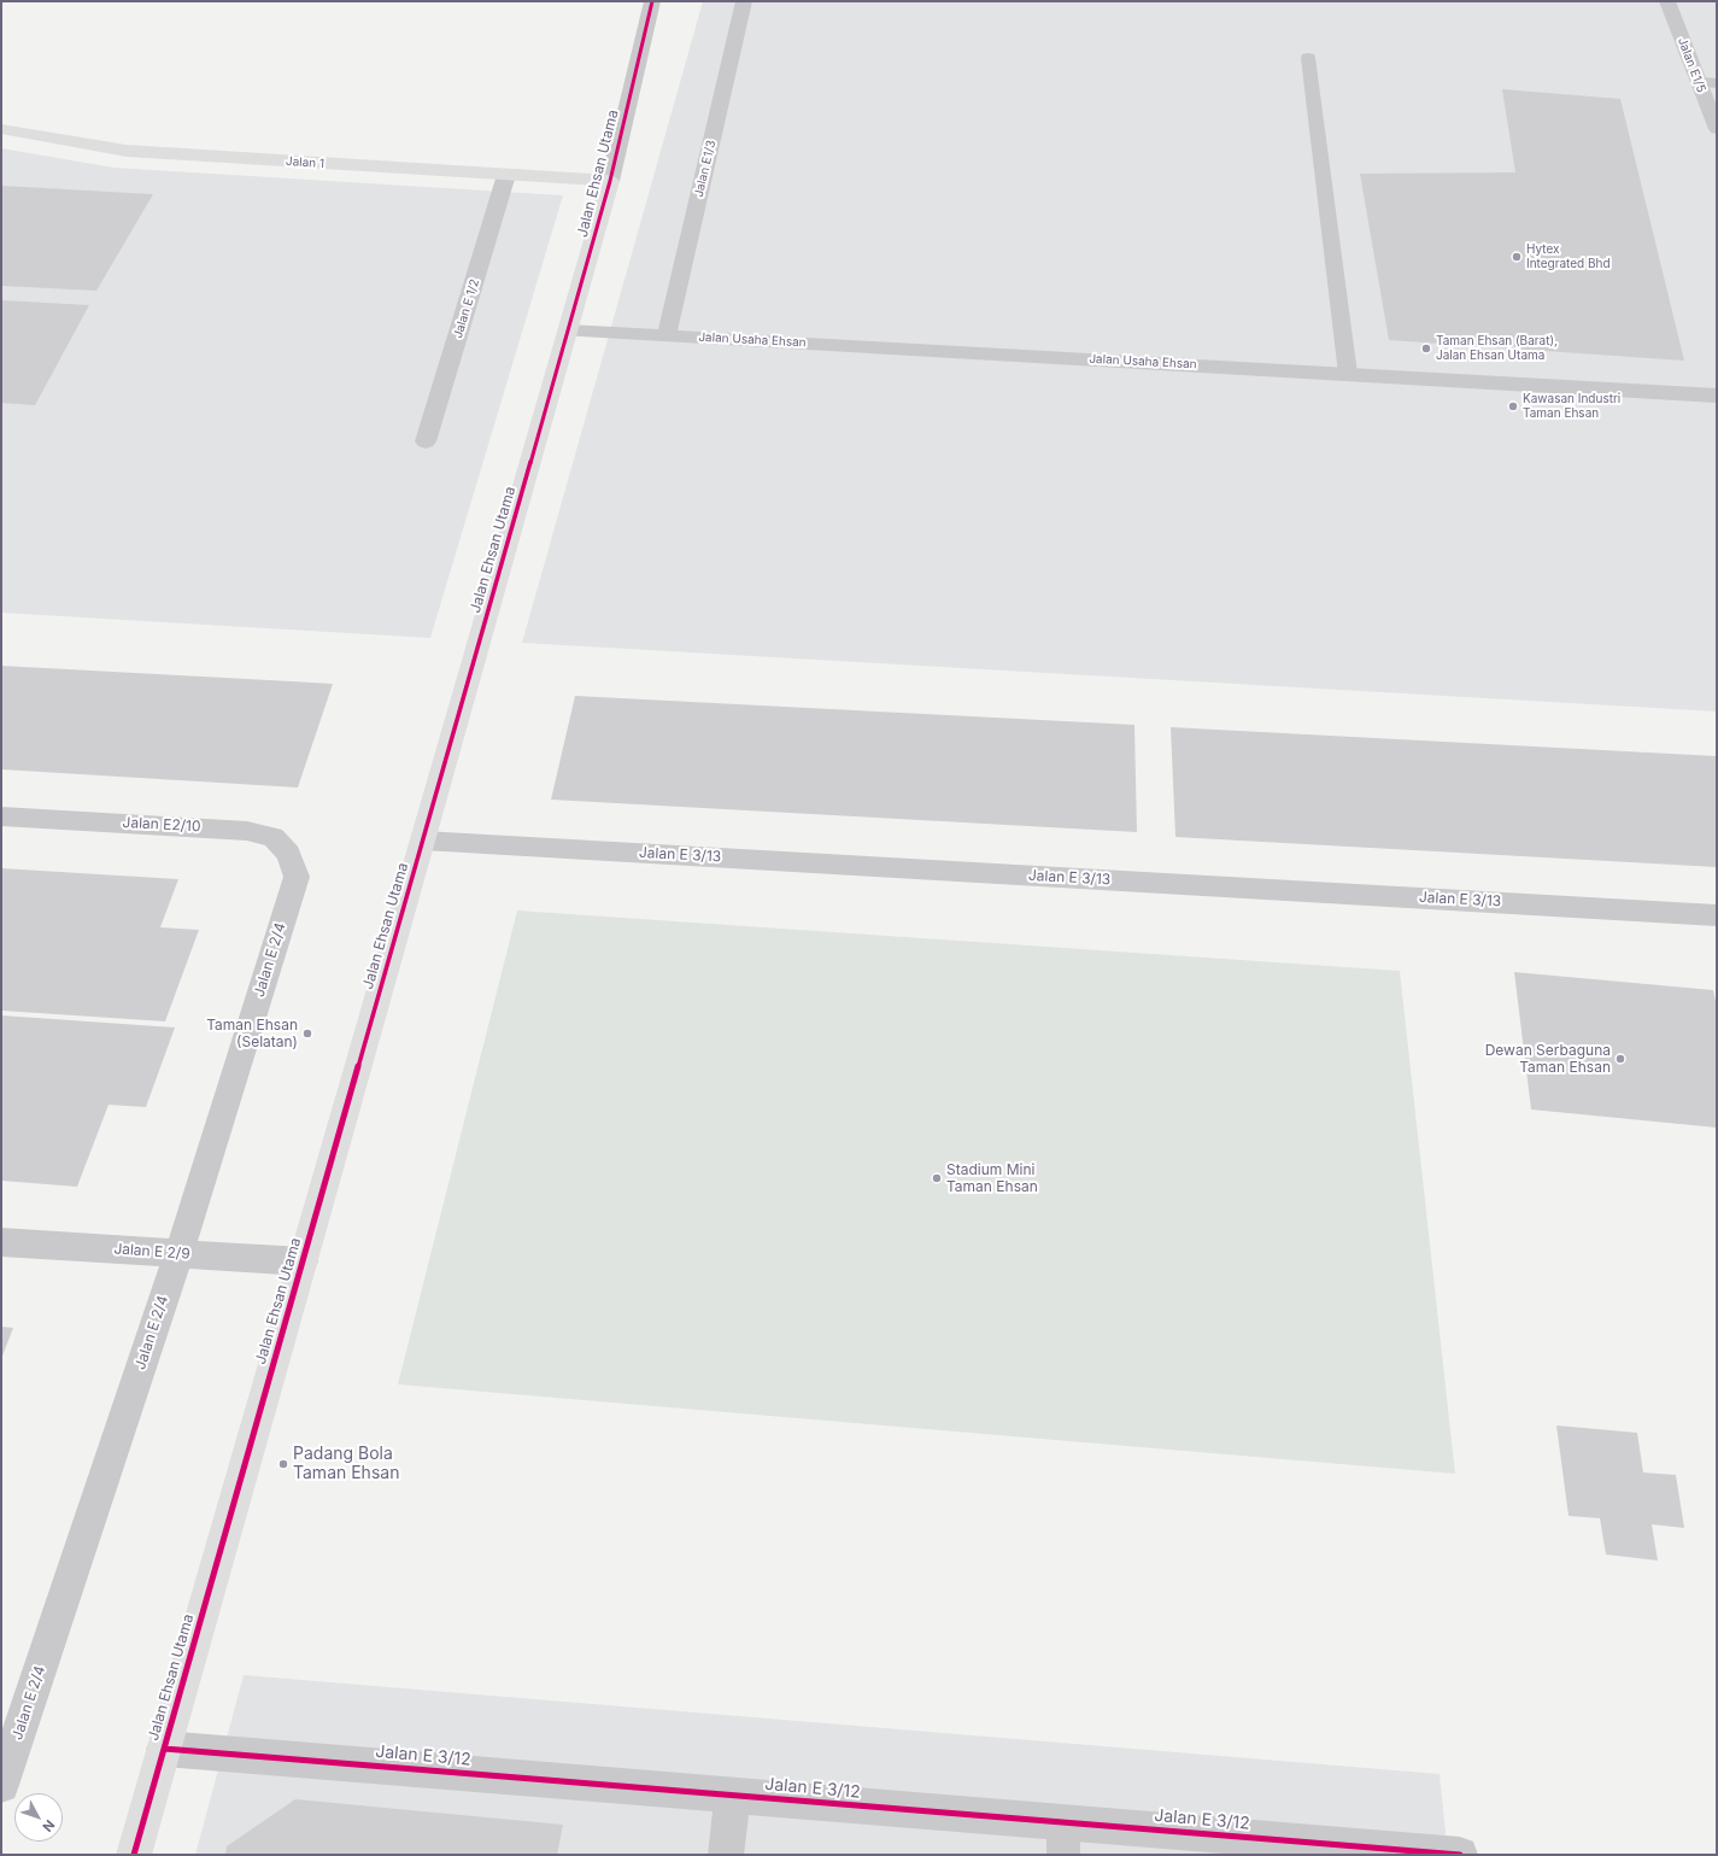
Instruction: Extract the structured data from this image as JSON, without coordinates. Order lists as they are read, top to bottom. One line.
{"streets":{"street":["Jalan E1/5","Jalan 1","Jalan E1/3","Jalan Ehsan Utama","Jalan E 1/2","Jalan Usaha Ehsan","Jalan E2/10","Jalan E 3/13","Jalan E 2/4","Jalan E 2/9","Jalan E 3/12"]},"crossings":[["Jalan 1","Jalan Ehsan Utama"],["Jalan 1","Jalan E 1/2"],["Jalan E1/3","Jalan Usaha Ehsan"],["Jalan Ehsan Utama","Jalan Usaha Ehsan"],["Jalan Ehsan Utama","Jalan E 3/13"],["Jalan Ehsan Utama","Jalan E 2/9"],["Jalan Ehsan Utama","Jalan E 3/12"],["Jalan E2/10","Jalan E 2/4"],["Jalan E 2/4","Jalan E 2/9"]],"places":["Hytex Integrated Bhd","Taman Ehsan (Barat), Jalan Ehsan Utama","Kawasan Industri Taman Ehsan","Taman Ehsan (Selatan)","Dewan Serbaguna Taman Ehsan","Stadium Mini Taman Ehsan","Padang Bola Taman Ehsan"],"north":"bottom right"}
